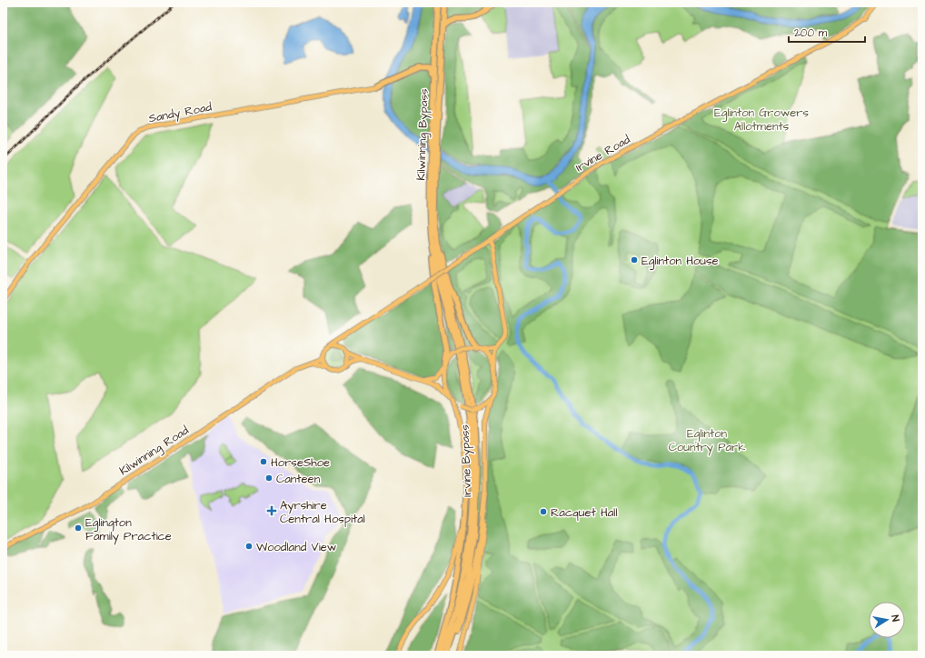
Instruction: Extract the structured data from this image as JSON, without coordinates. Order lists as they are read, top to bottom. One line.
{"streets":{"highway":["Kilwinning Bypass","Irvine Bypass"],"main road":["Sandy Road","Irvine Road","Kilwinning Road"]},"crossings":[["Kilwinning Bypass","Irvine Bypass"],["Irvine Road","Kilwinning Road"]],"parks":["Eglinton Growers Allotments","Eglinton Country Park"],"places":{"other":["Eglinton House","HorseShoe","Canteen","Racquet Hall","Eglington Family Practice","Woodland View"],"health":["Ayrshire Central Hospital"]},"scale_bar":"200 m","north":"right"}
